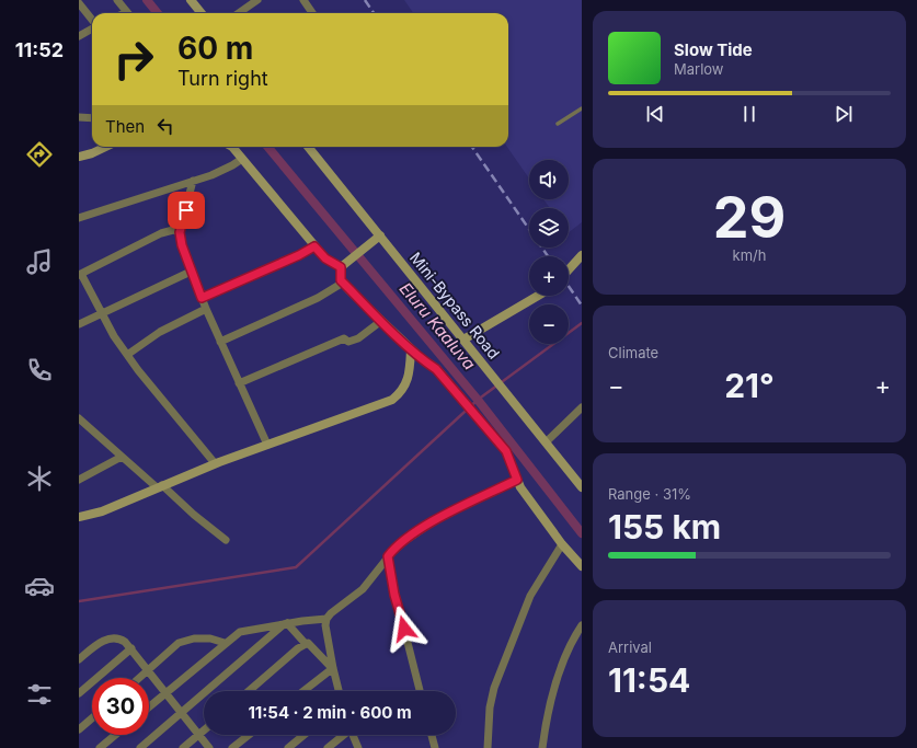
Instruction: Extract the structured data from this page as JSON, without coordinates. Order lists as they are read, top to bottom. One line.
{"streets":{"street":["Mini-Bypass Road"]},"water":["Eluru Kaaluva"],"page":{"tabs":"11:52","turn":["60 m","Turn right"],"song":["Slow Tide","Marlow"],"then":"Then","tile":[["29","km/h"],"Climate",["Range · 31%","155 km"],["Arrival","11:54"]],"map_buttons":["+","−"],"heat":["−","21°","+"],"limit":"30","trip":"11:54 · 2 min · 600 m"}}
